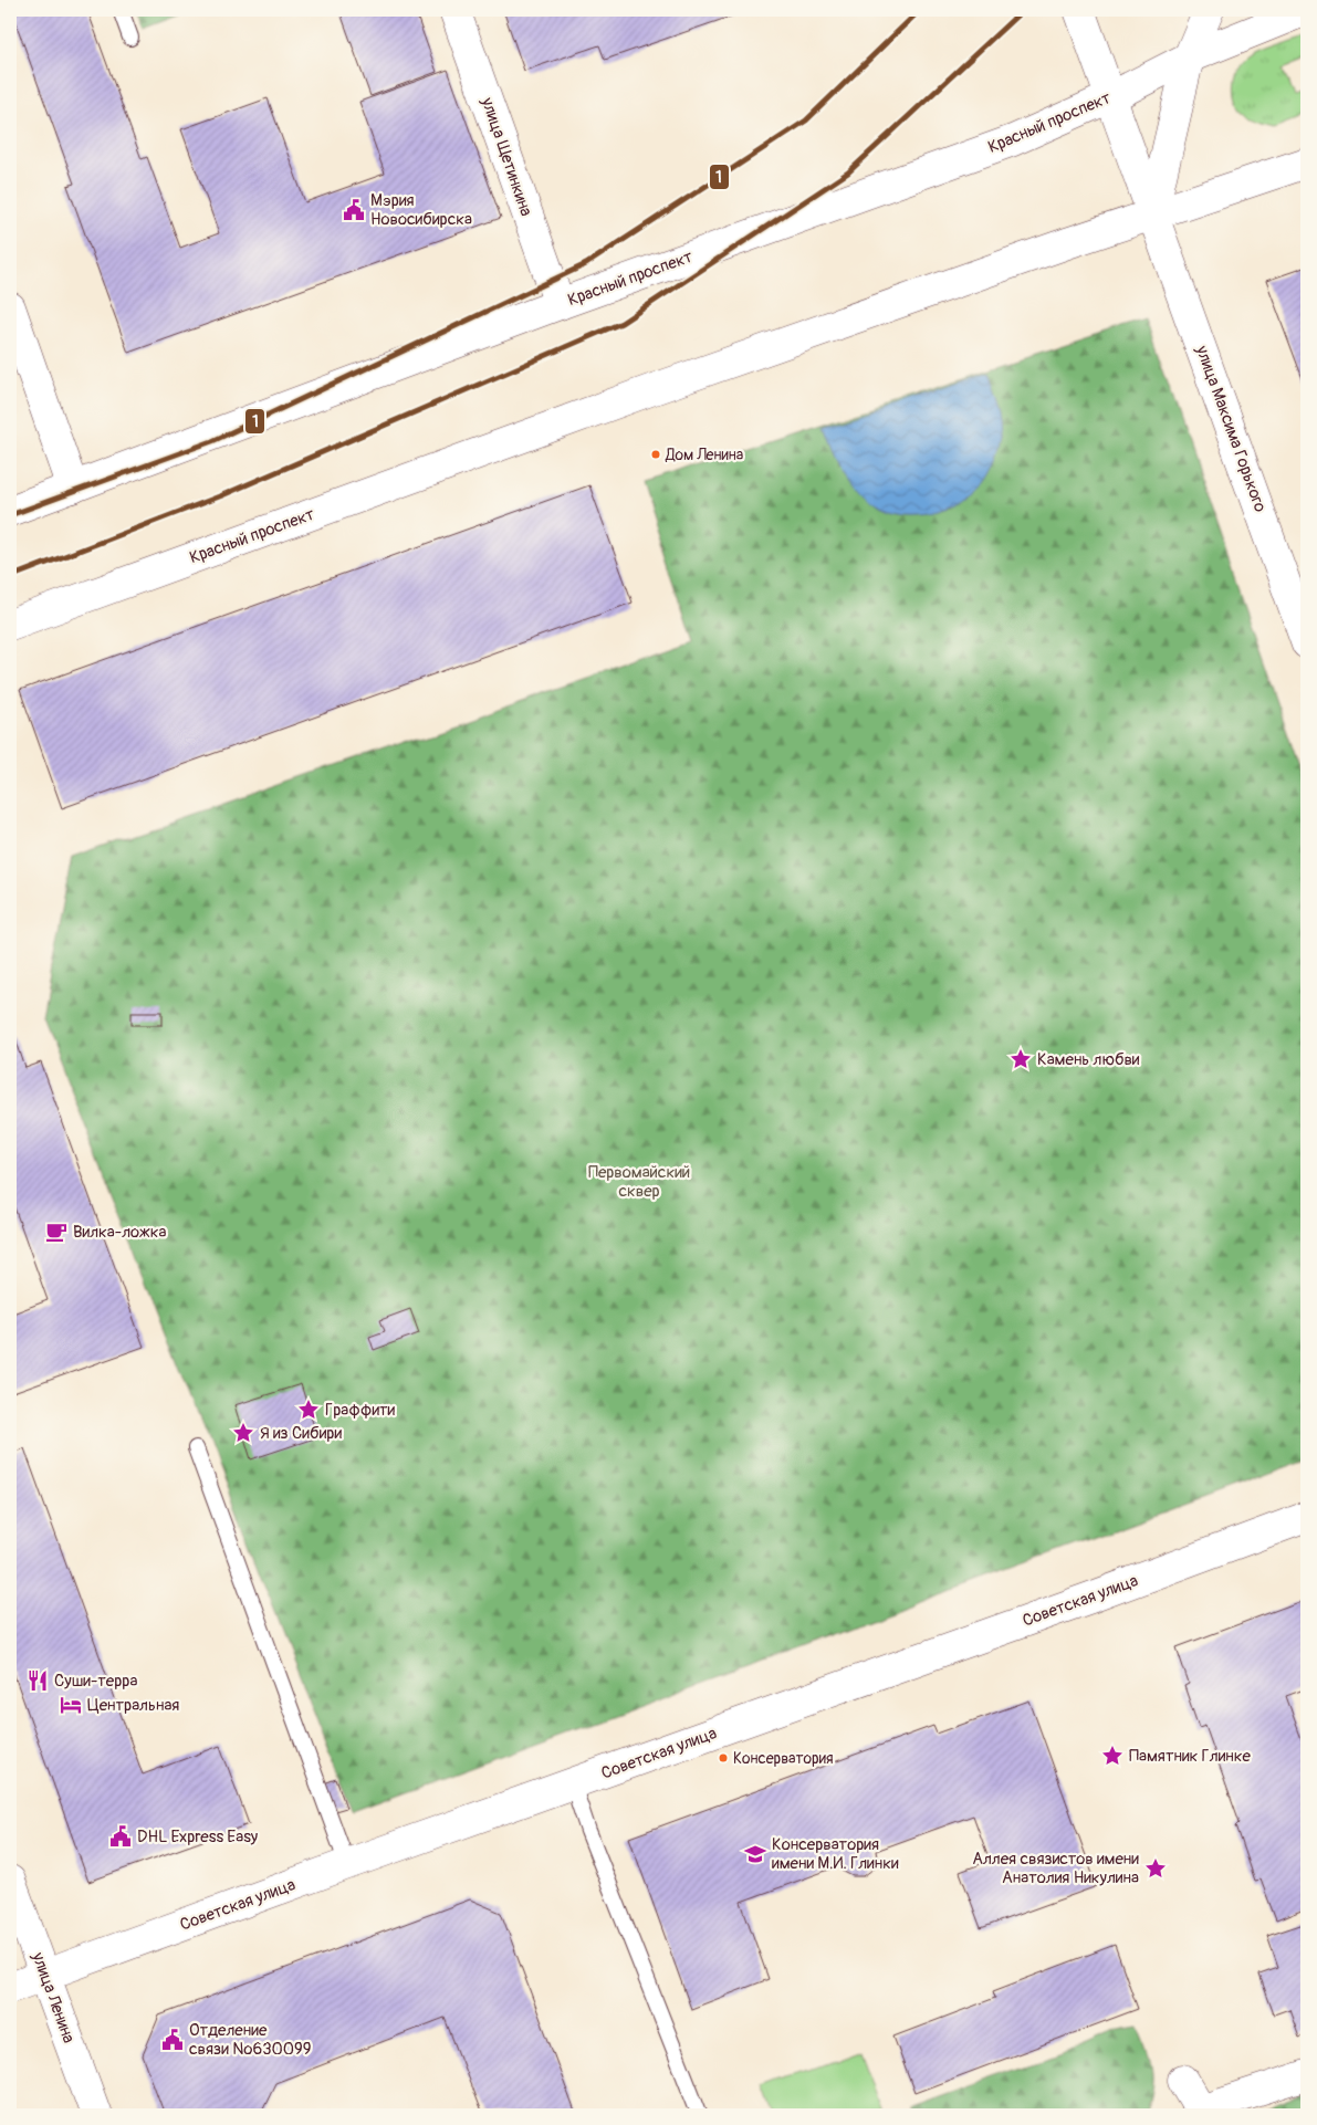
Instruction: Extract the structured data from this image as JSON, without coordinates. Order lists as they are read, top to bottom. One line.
{"streets":{"main road":["Красный проспект","улица Щетинкина","улица Максима Горького","Советская улица","улица Ленина"]},"crossings":[["Красный проспект","улица Щетинкина"],["Красный проспект","улица Максима Горького"],["Советская улица","улица Ленина"]],"parks":["Первомайский сквер"],"places":{"public building":["Мэрия Новосибирска","DHL Express Easy","Отделение связи №630099"],"other":["Дом Ленина","Консерватория"],"place":["Камень любви","Граффити","Я из Сибири","Памятник Глинке","Аллея связистов имени Анатолия Никулина"],"cafe":["Вилка-ложка"],"restaurant":["Суши-терра"],"hotel":["Центральная"],"school or university":["Консерватория имени М.И. Глинки"]},"lines":["transit line 1"]}
